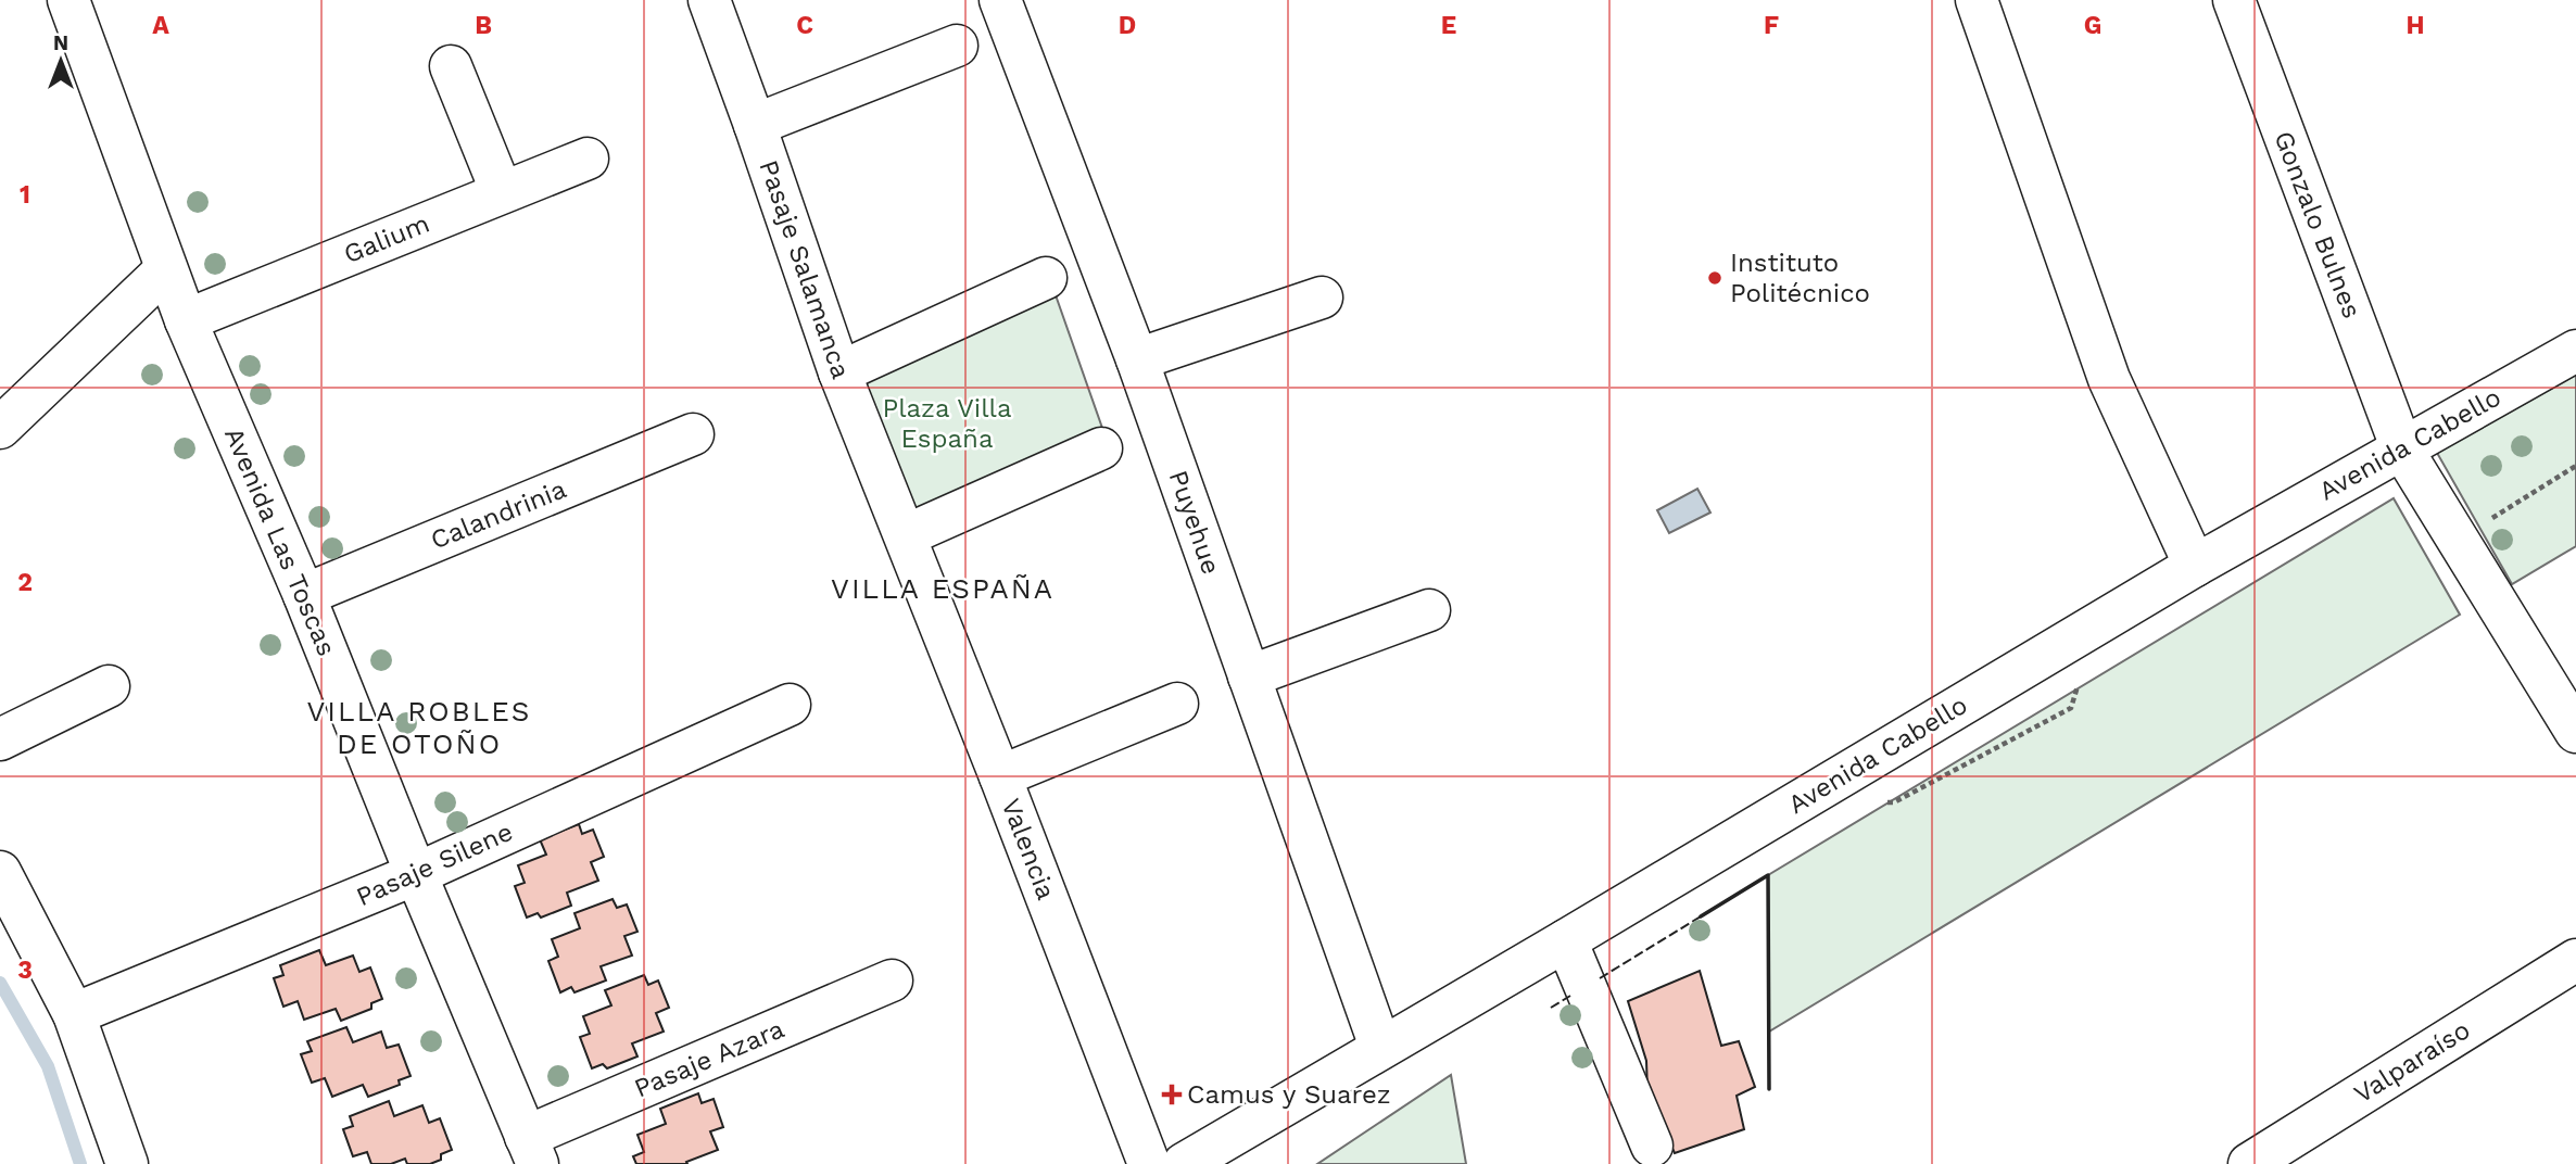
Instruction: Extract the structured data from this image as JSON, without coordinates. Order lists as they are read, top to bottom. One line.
{"streets":{"street":["Gonzalo Bulnes","Galium","Pasaje Salamanca","Avenida Cabello","Calandrinia","Puyehue","Avenida Las Toscas","Valencia","Pasaje Silene","Pasaje Azara","Valparaíso"]},"crossings":[["Gonzalo Bulnes","Avenida Cabello"],["Galium","Avenida Las Toscas"],["Pasaje Salamanca","Valencia"],["Avenida Cabello","Puyehue"],["Calandrinia","Avenida Las Toscas"],["Avenida Las Toscas","Pasaje Silene"],["Avenida Las Toscas","Pasaje Azara"]],"districts":["VILLA ESPAÑA","VILLA ROBLES DE OTOÑO"],"parks":["Plaza Villa España"],"places":{"other":["Instituto Politécnico"],"health":["Camus y Suarez"]},"north":"top","grid":{"columns":["A","B","C","D","E","F","G","H"],"rows":["1","2","3"]}}
